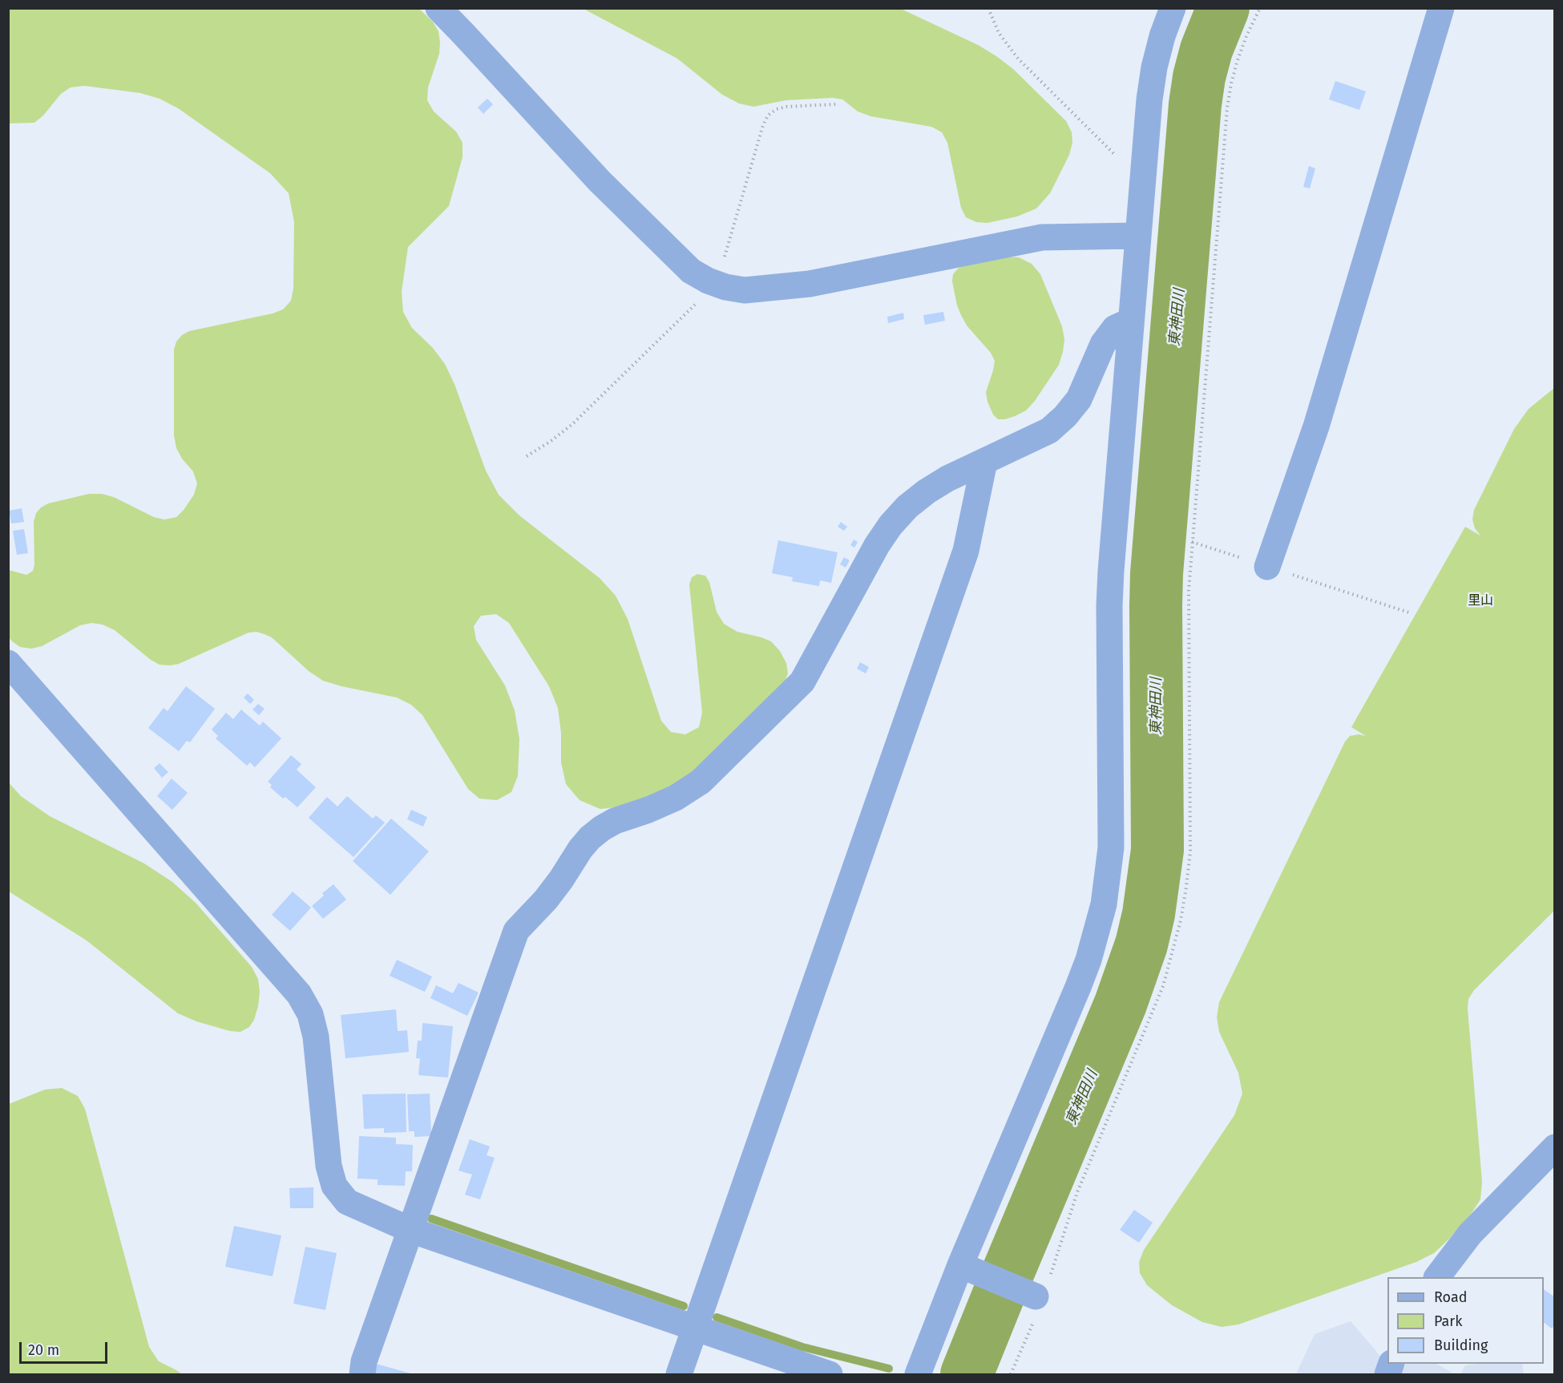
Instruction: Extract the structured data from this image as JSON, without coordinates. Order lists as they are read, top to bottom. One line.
{"water":["東神田川"],"parks":["里山"],"legend":["Road","Park","Building"],"scale_bar":"20 m"}
